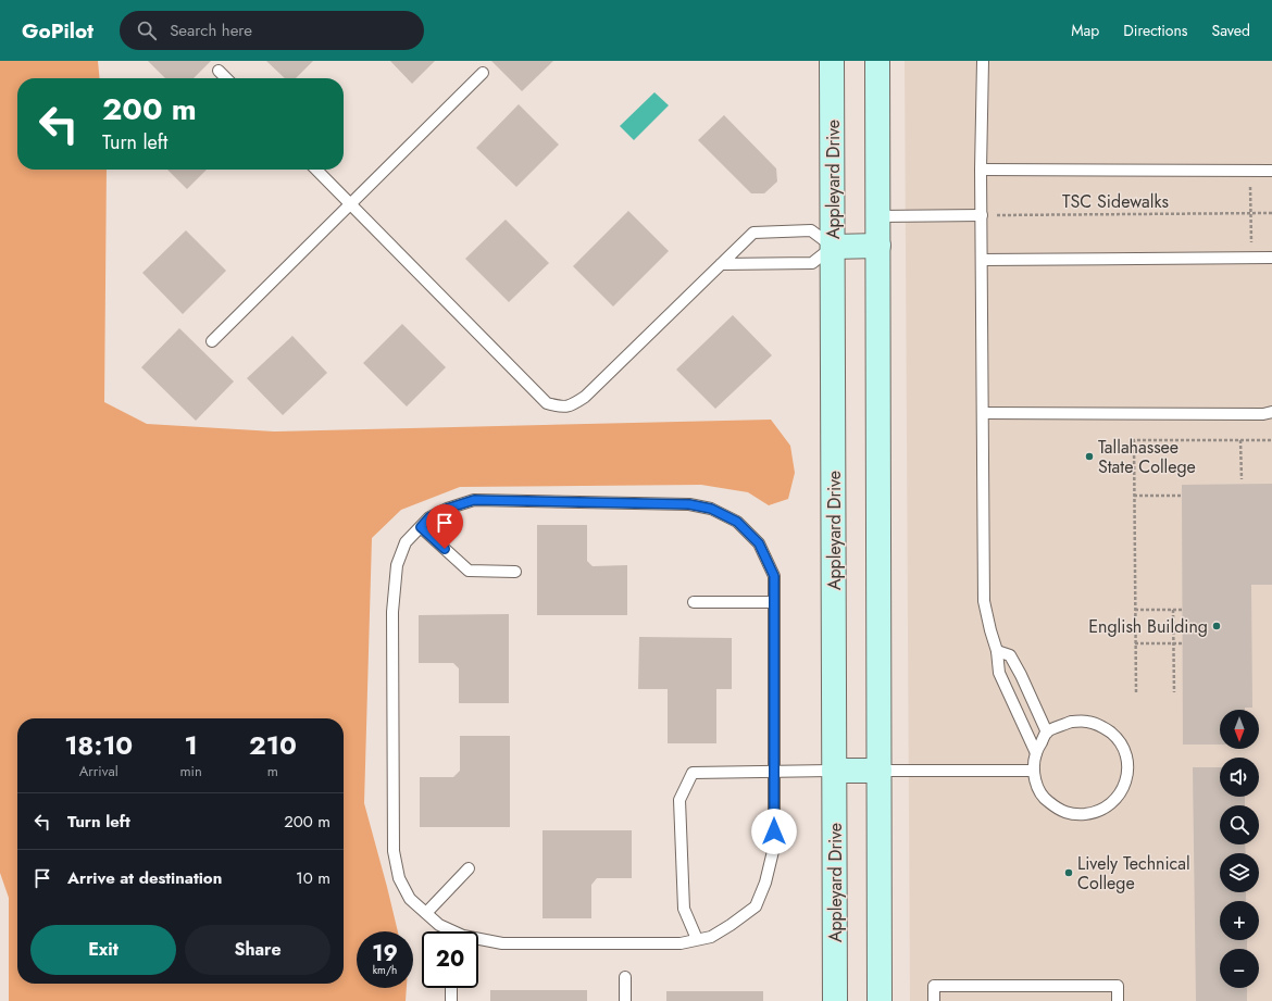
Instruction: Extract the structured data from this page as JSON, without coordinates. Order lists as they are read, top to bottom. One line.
{"streets":{"main road":["Appleyard Drive"],"path":["TSC Sidewalks"]},"places":["Tallahassee State College","English Building","Lively Technical College"],"north":"bottom","page":{"header":"GoPilot","search":"Search here","nav":["Map","Directions","Saved"],"turn":["200 m","Turn left"],"map_buttons":["+","−"],"eta":["18:10","Arrival","1","min","210","m"],"list":[{"name":"Turn left","value":"200 m"},{"name":"Arrive at destination","value":"10 m"}],"buttons":["Exit","Share"],"speed":"19 km/h","limit":"20"}}
